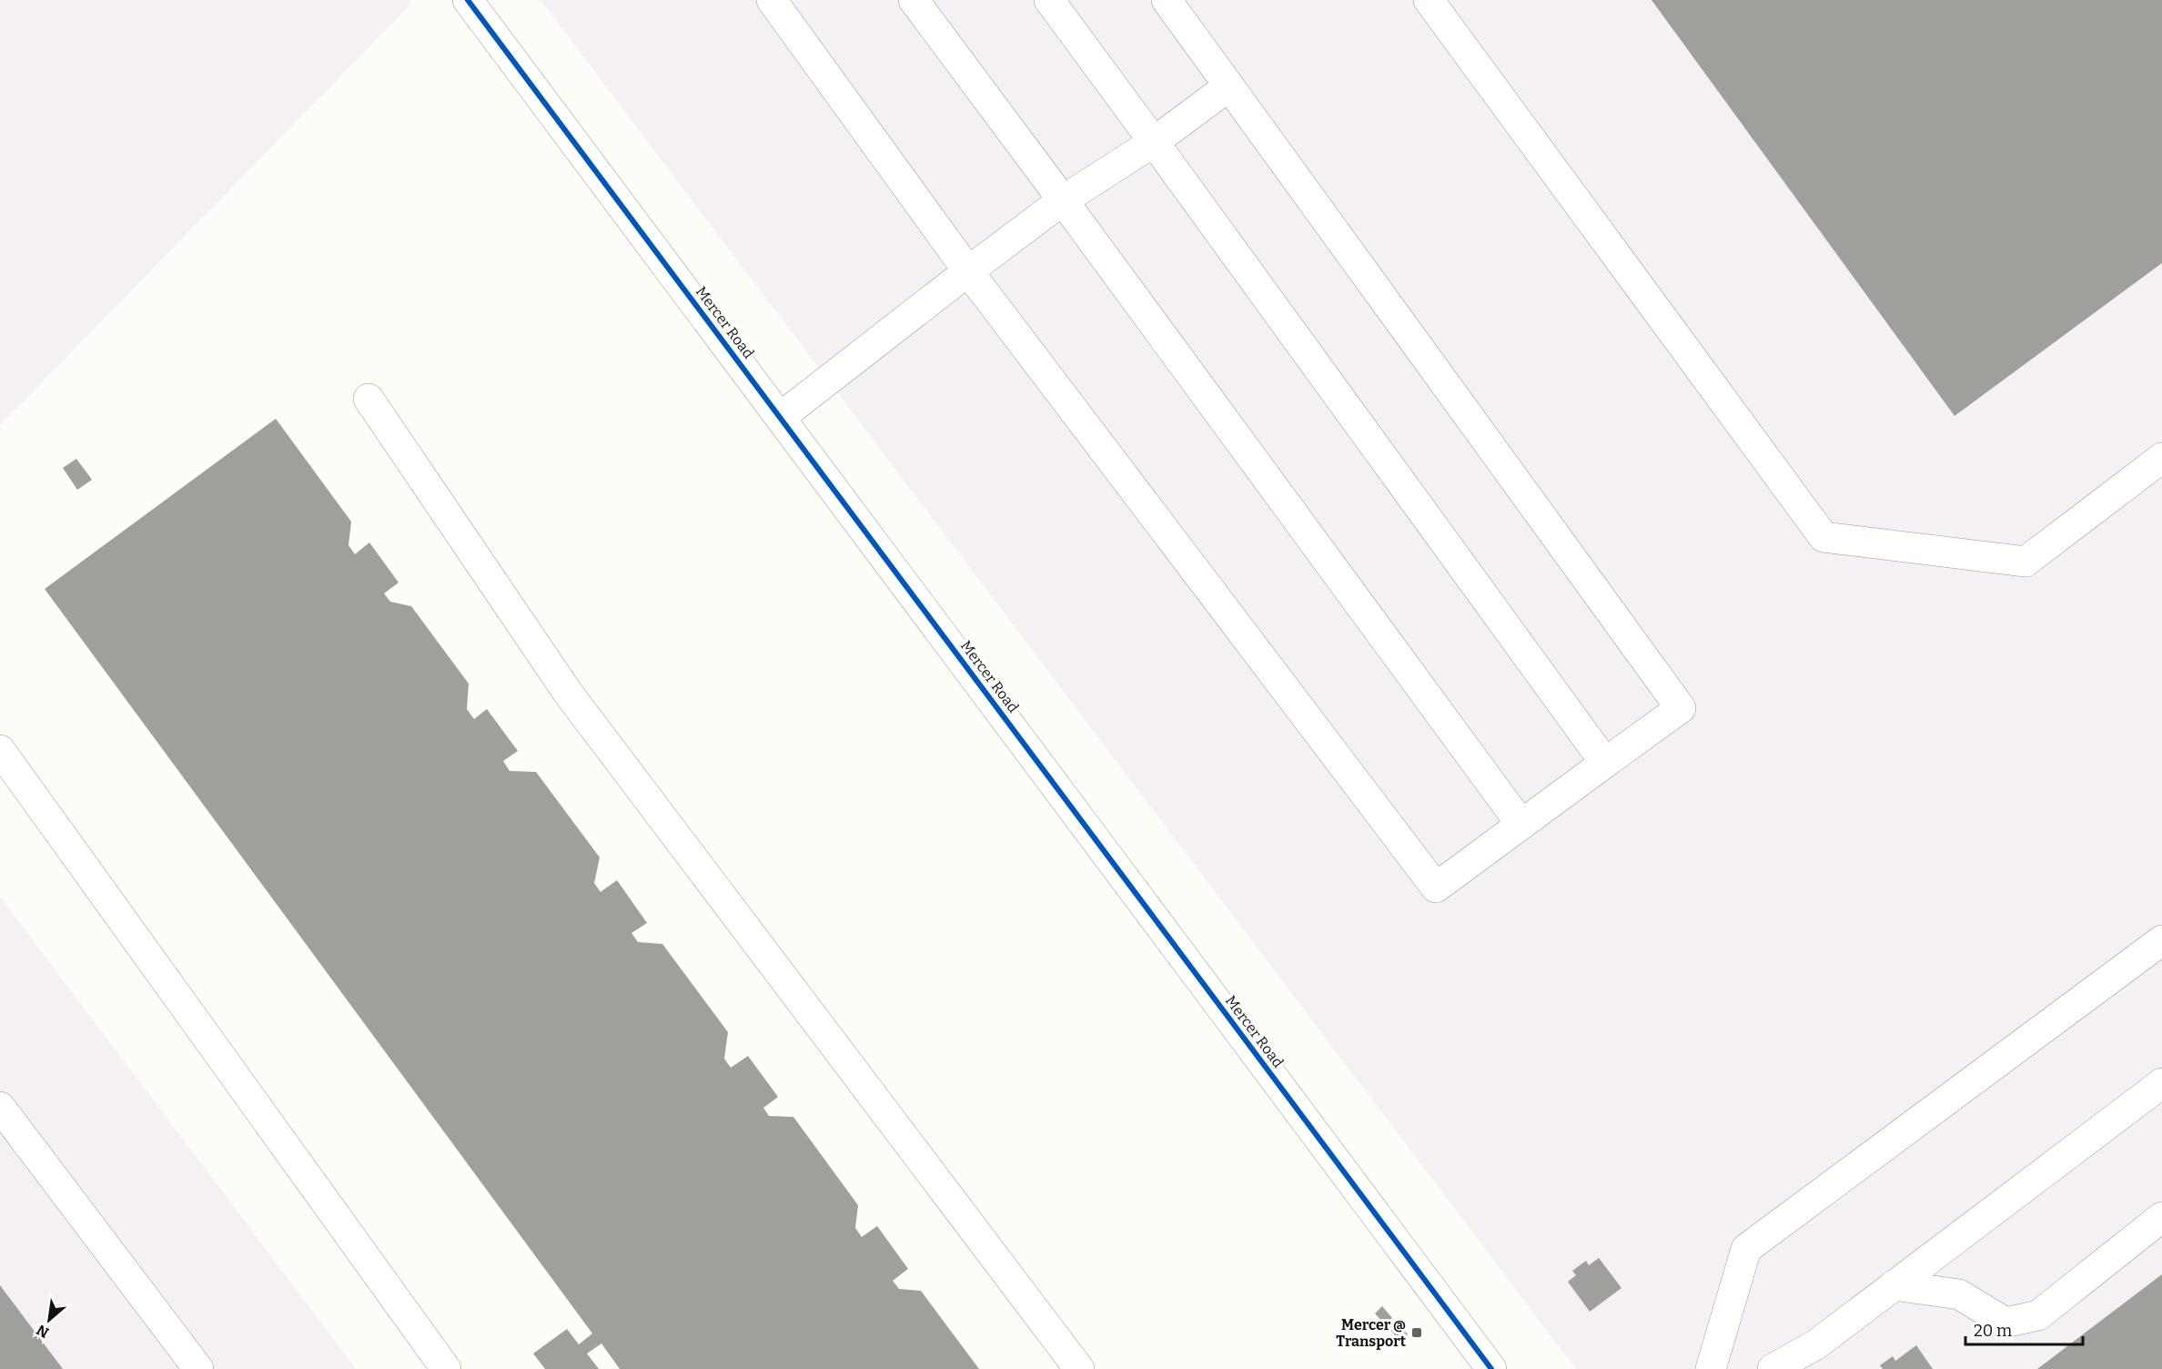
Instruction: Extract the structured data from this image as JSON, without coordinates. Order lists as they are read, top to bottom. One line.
{"streets":{"street":["Mercer Road"]},"places":{"transit":["Mercer @ Transport"]},"scale_bar":"20 m","north":"bottom left"}
